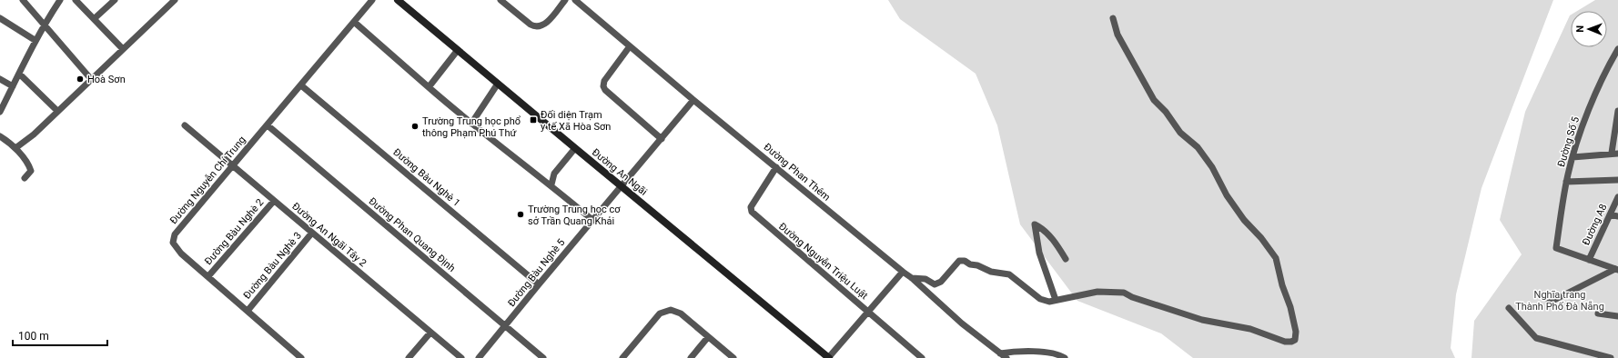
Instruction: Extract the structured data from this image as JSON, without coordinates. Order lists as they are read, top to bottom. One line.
{"streets":{"main road":["Đường An Ngãi"],"street":["Đường Số 5","Đường Phan Thêm","Đường Bàu Nghè 1","Đường Nguyễn Chí Trung","Đường A8","Đường Bàu Nghè 2","Đường An Ngãi Tây 2","Đường Phan Quang Định","Đường Nguyễn Triệu Luật","Đường Bàu Nghè 3","Đường Bàu Nghè 5"]},"crossings":[["Đường Số 5","Đường A8"],["Đường An Ngãi","Đường Bàu Nghè 5"],["Đường Phan Thêm","Đường Nguyễn Triệu Luật"],["Đường Phan Thêm","Đường Bàu Nghè 5"],["Đường Bàu Nghè 1","Đường Nguyễn Chí Trung"],["Đường Bàu Nghè 1","Đường Bàu Nghè 5"],["Đường Nguyễn Chí Trung","Đường Bàu Nghè 2"],["Đường Nguyễn Chí Trung","Đường An Ngãi Tây 2"],["Đường Nguyễn Chí Trung","Đường Phan Quang Định"],["Đường Nguyễn Chí Trung","Đường Bàu Nghè 3"],["Đường Bàu Nghè 2","Đường An Ngãi Tây 2"],["Đường An Ngãi Tây 2","Đường Bàu Nghè 3"],["Đường Phan Quang Định","Đường Bàu Nghè 5"]],"parks":["Nghĩa trang Thành Phố Đà Nẵng"],"places":{"other":["Hoà Sơn","Trường Trung học phổ thông Phạm Phú Thứ","Trường Trung học cơ sở Trần Quang Khải"],"transit":["Đối diện Trạm y tế Xã Hòa Sơn"]},"scale_bar":"100 m","north":"left"}
